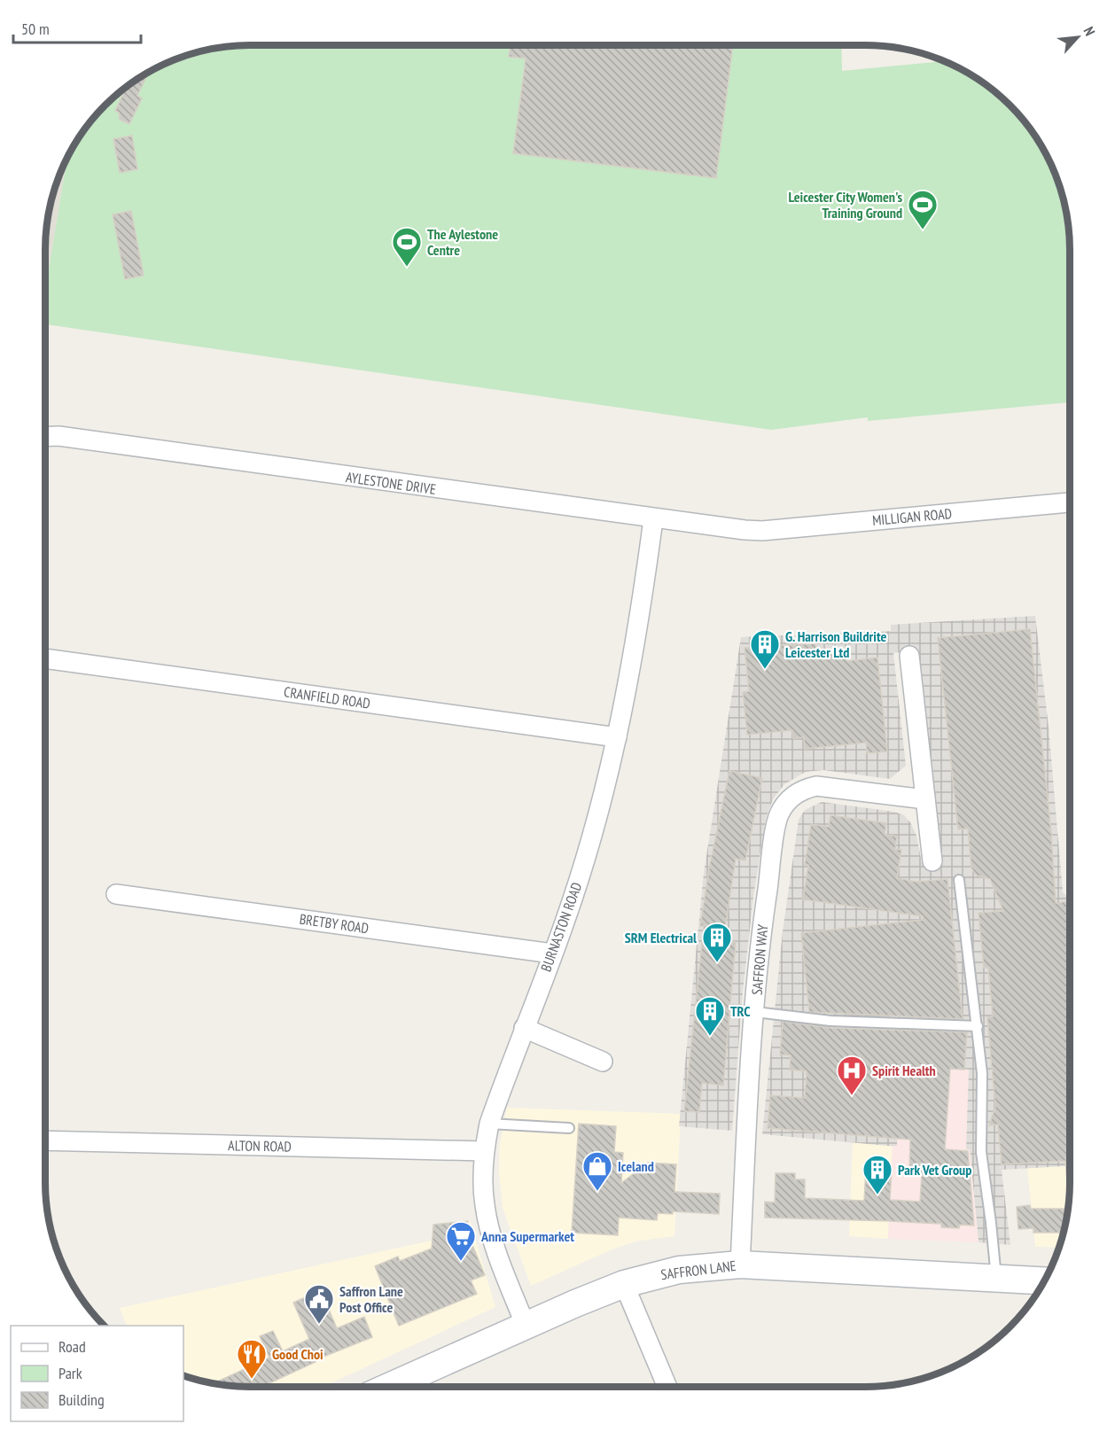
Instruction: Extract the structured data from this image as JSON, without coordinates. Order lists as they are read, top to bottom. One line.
{"streets":{"main road":["SAFFRON LANE"],"street":["AYLESTONE DRIVE","MILLIGAN ROAD","CRANFIELD ROAD","BRETBY ROAD","BURNASTON ROAD","SAFFRON WAY","ALTON ROAD"]},"crossings":[["AYLESTONE DRIVE","MILLIGAN ROAD"],["AYLESTONE DRIVE","BURNASTON ROAD"],["CRANFIELD ROAD","BURNASTON ROAD"],["BRETBY ROAD","BURNASTON ROAD"],["BURNASTON ROAD","ALTON ROAD"],["BURNASTON ROAD","SAFFRON LANE"],["SAFFRON WAY","SAFFRON LANE"]],"places":{"sports":["Leicester City Women's Training Ground","The Aylestone Centre"],"building":["G. Harrison Buildrite Leicester Ltd","SRM Electrical","TRC","Park Vet Group"],"hospital":["Spirit Health"],"shop":["Iceland"],"supermarket":["Anna Supermarket"],"public building":["Saffron Lane Post Office"],"restaurant":["Good Choi"]},"legend":["Road","Park","Building"],"scale_bar":"50 m","north":"top right"}
